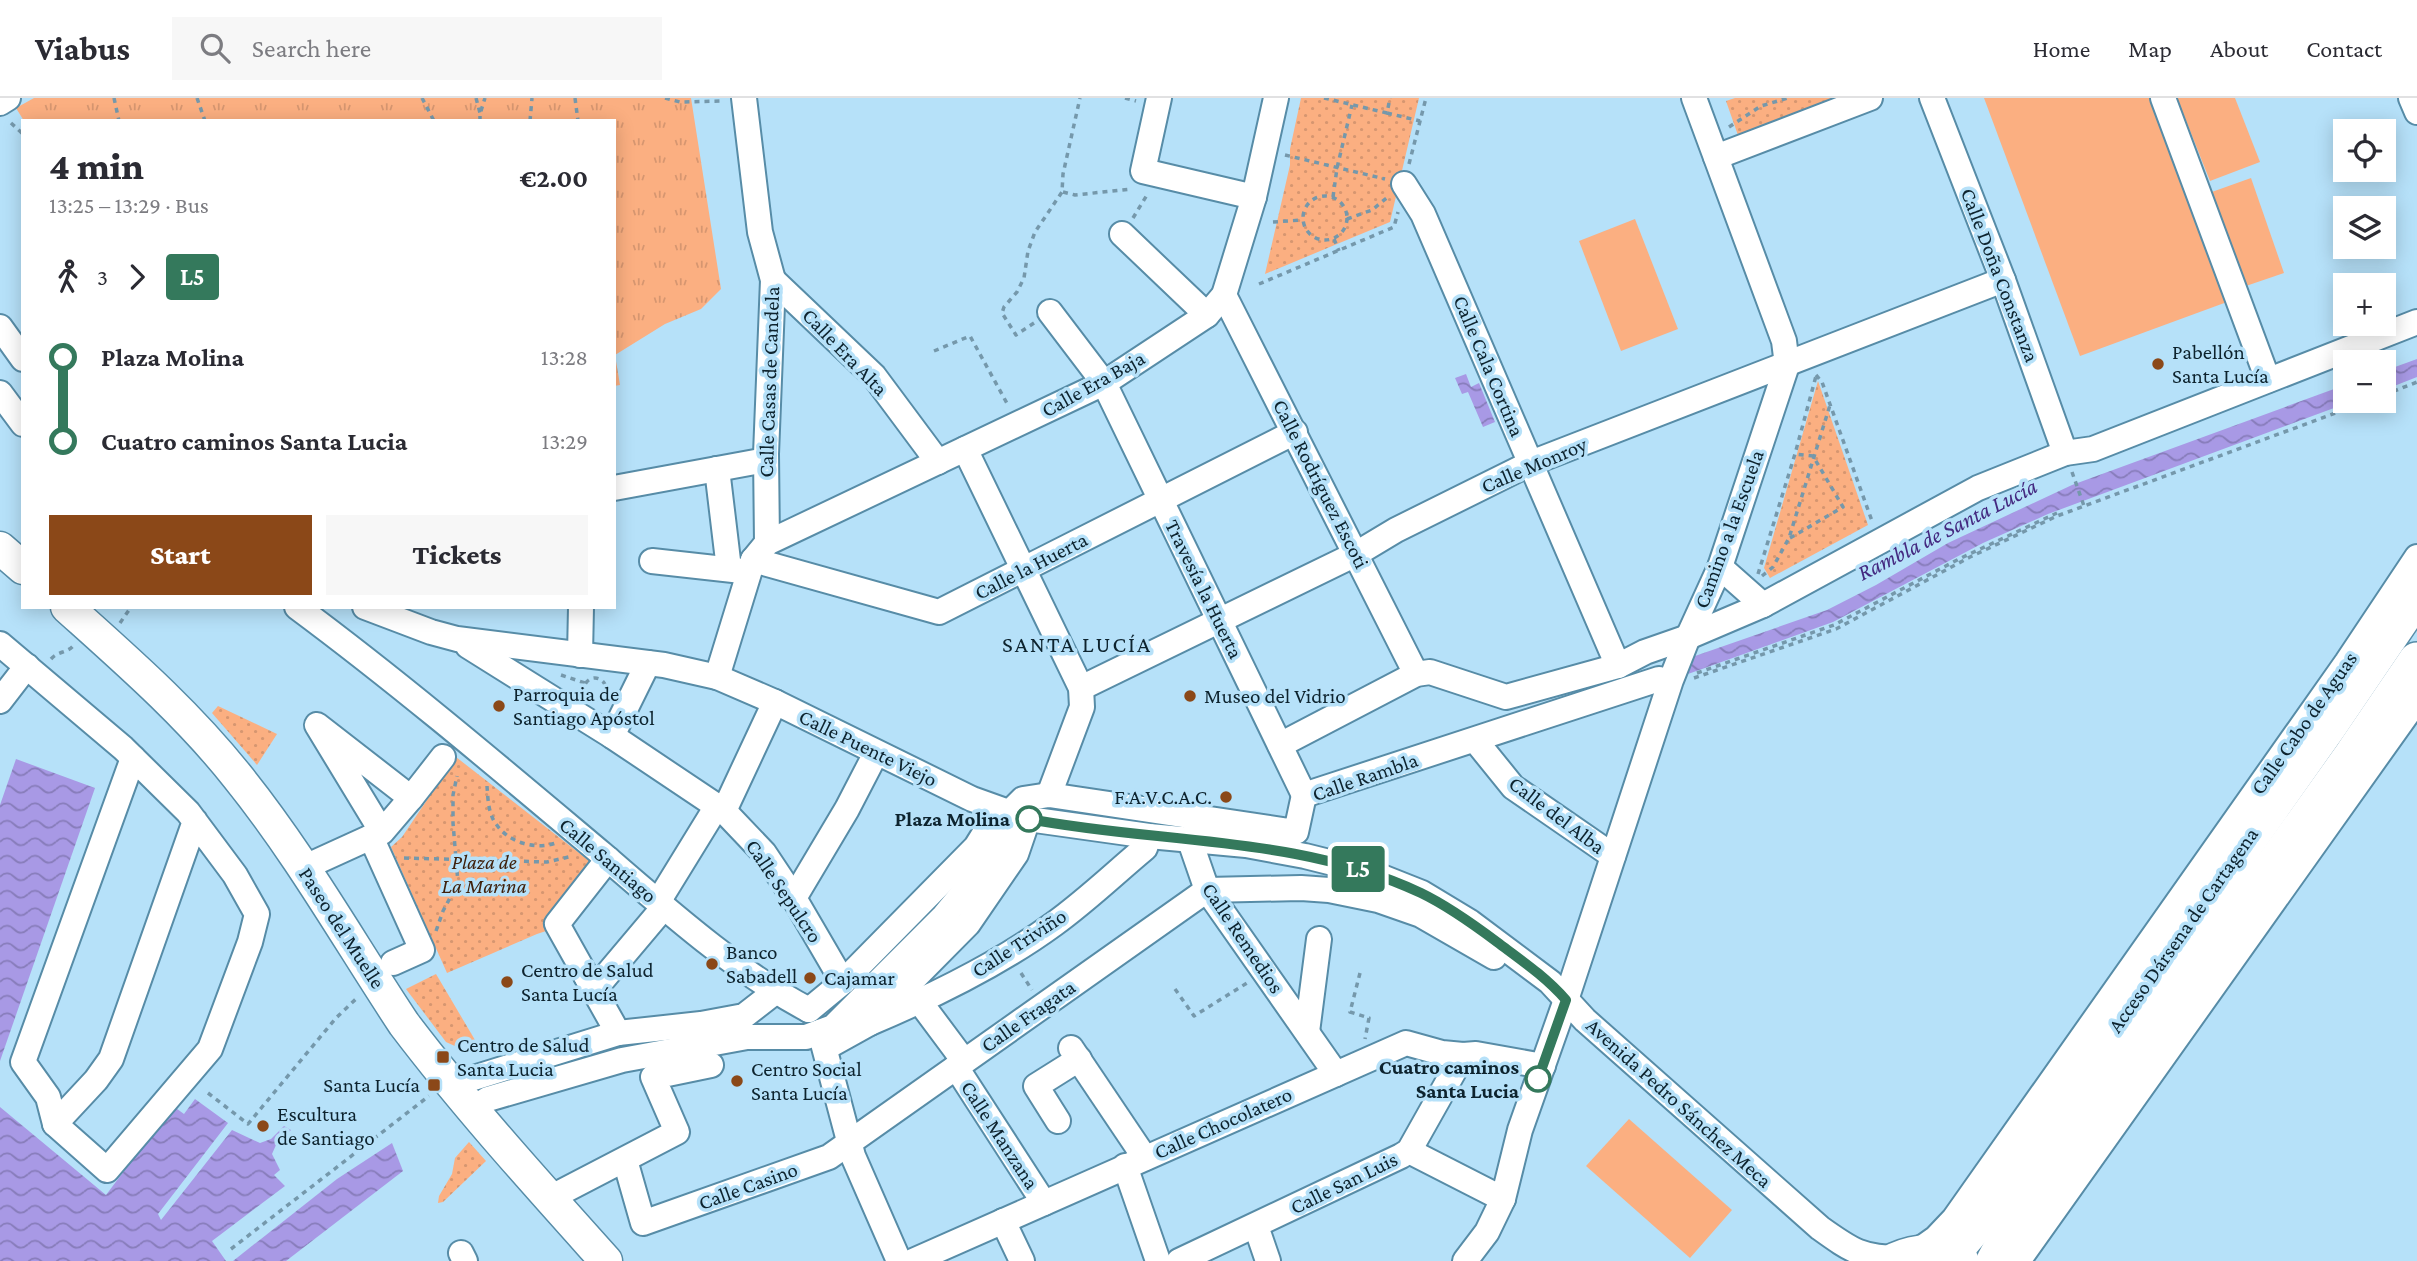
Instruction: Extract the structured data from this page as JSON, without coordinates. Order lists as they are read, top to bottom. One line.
{"streets":{"highway":["Acceso Dársena de Cartagena"],"main road":["Paseo del Muelle"],"street":["Calle Doña Constanza","Calle Era Alta","Calle Cala Cortina","Calle Casas de Candela","Calle Era Baja","Calle Monroy","Calle Rodríguez Escoti","Camino a la Escuela","Calle la Huerta","Travesía la Huerta","Calle Cabo de Aguas","Calle Puente Viejo","Calle Rambla","Calle del Alba","Calle Santiago","Calle Sepulcro","Calle Remedios","Calle Triviño","Calle Fragata","Avenida Pedro Sánchez Meca","Calle Chocolatero","Calle Manzana","Calle San Luis","Calle Casino"]},"crossings":[["Calle Doña Constanza","Calle Monroy"],["Calle Era Alta","Calle Casas de Candela"],["Calle Era Alta","Calle Era Baja"],["Calle Cala Cortina","Calle Monroy"],["Calle Casas de Candela","Calle Era Baja"],["Calle Casas de Candela","Calle la Huerta"],["Calle Era Baja","Calle Rodríguez Escoti"],["Calle Era Baja","Calle la Huerta"],["Calle Era Baja","Travesía la Huerta"],["Calle Monroy","Calle Rodríguez Escoti"],["Calle Monroy","Camino a la Escuela"],["Calle Monroy","Travesía la Huerta"],["Calle Rodríguez Escoti","Calle la Huerta"],["Camino a la Escuela","Calle Rambla"],["Camino a la Escuela","Calle del Alba"],["Camino a la Escuela","Avenida Pedro Sánchez Meca"],["Camino a la Escuela","Calle Chocolatero"],["Calle la Huerta","Travesía la Huerta"],["Travesía la Huerta","Calle Rambla"],["Calle Cabo de Aguas","Acceso Dársena de Cartagena"],["Calle Puente Viejo","Calle Rambla"],["Calle Puente Viejo","Calle Sepulcro"],["Calle Puente Viejo","Avenida Pedro Sánchez Meca"],["Calle Rambla","Calle del Alba"],["Calle Rambla","Avenida Pedro Sánchez Meca"],["Calle Remedios","Calle Fragata"],["Calle Remedios","Avenida Pedro Sánchez Meca"],["Calle Remedios","Calle Chocolatero"],["Calle Triviño","Avenida Pedro Sánchez Meca"],["Calle Triviño","Calle Manzana"],["Calle Fragata","Calle Manzana"],["Calle Fragata","Calle Casino"],["Calle Chocolatero","Calle Manzana"],["Calle Chocolatero","Calle San Luis"]],"districts":["SANTA LUCÍA"],"water":["Rambla de Santa Lucía"],"parks":["Plaza de La Marina"],"places":{"other":["Pabellón Santa Lucía","Museo del Vidrio","Parroquia de Santiago Apóstol","F.A.V.C.A.C.","Plaza Molina","Banco Sabadell","Cajamar","Centro de Salud Santa Lucía","Cuatro caminos Santa Lucia","Centro Social Santa Lucía","Escultura de Santiago"],"transit":["Centro de Salud Santa Lucia","Santa Lucía"]},"lines":["bus line L5"],"page":{"header":"Viabus","search":"Search here","nav":["Home","Map","About","Contact"],"on_map":"L5","map_buttons":["+","−"],"heading":["4 min","13:25 – 13:29 · Bus","€2.00"],"legs":["3","L5"],"list":[{"name":"Plaza Molina","value":"13:28"},{"name":"Cuatro caminos Santa Lucia","value":"13:29"}],"buttons":["Start","Tickets"]}}
